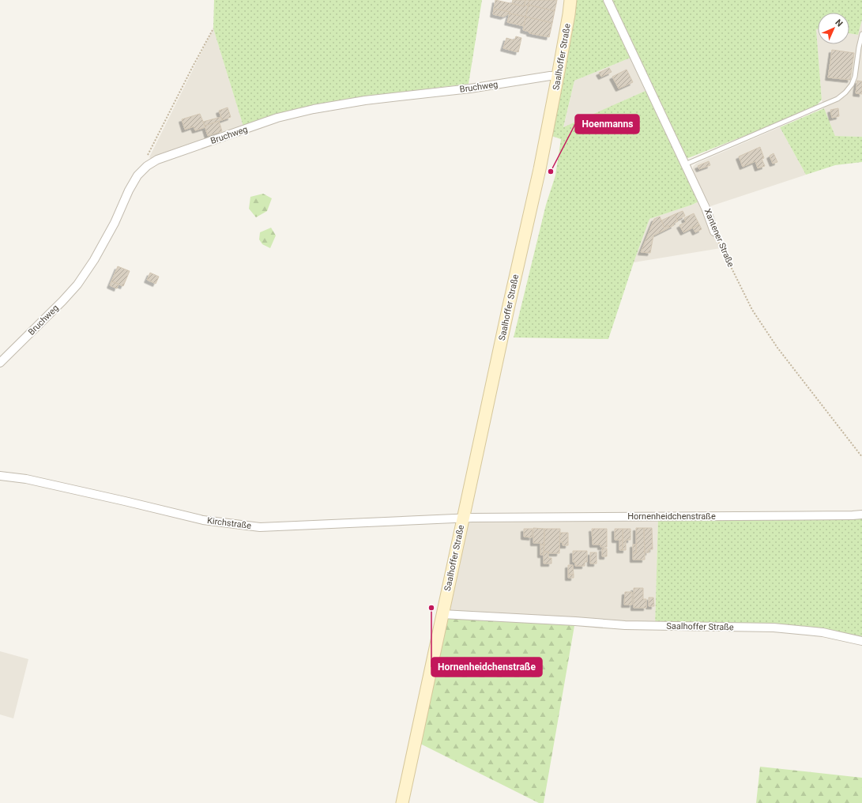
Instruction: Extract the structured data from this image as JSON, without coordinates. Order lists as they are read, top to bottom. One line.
{"streets":{"main road":["Saalhoffer Straße"],"street":["Bruchweg","Xantener Straße","Hornenheidchenstraße","Kirchstraße"]},"crossings":[["Saalhoffer Straße","Bruchweg"],["Saalhoffer Straße","Hornenheidchenstraße"],["Saalhoffer Straße","Kirchstraße"],["Hornenheidchenstraße","Kirchstraße"]],"places":["Hoenmanns","Hornenheidchenstraße"],"north":"top right"}
